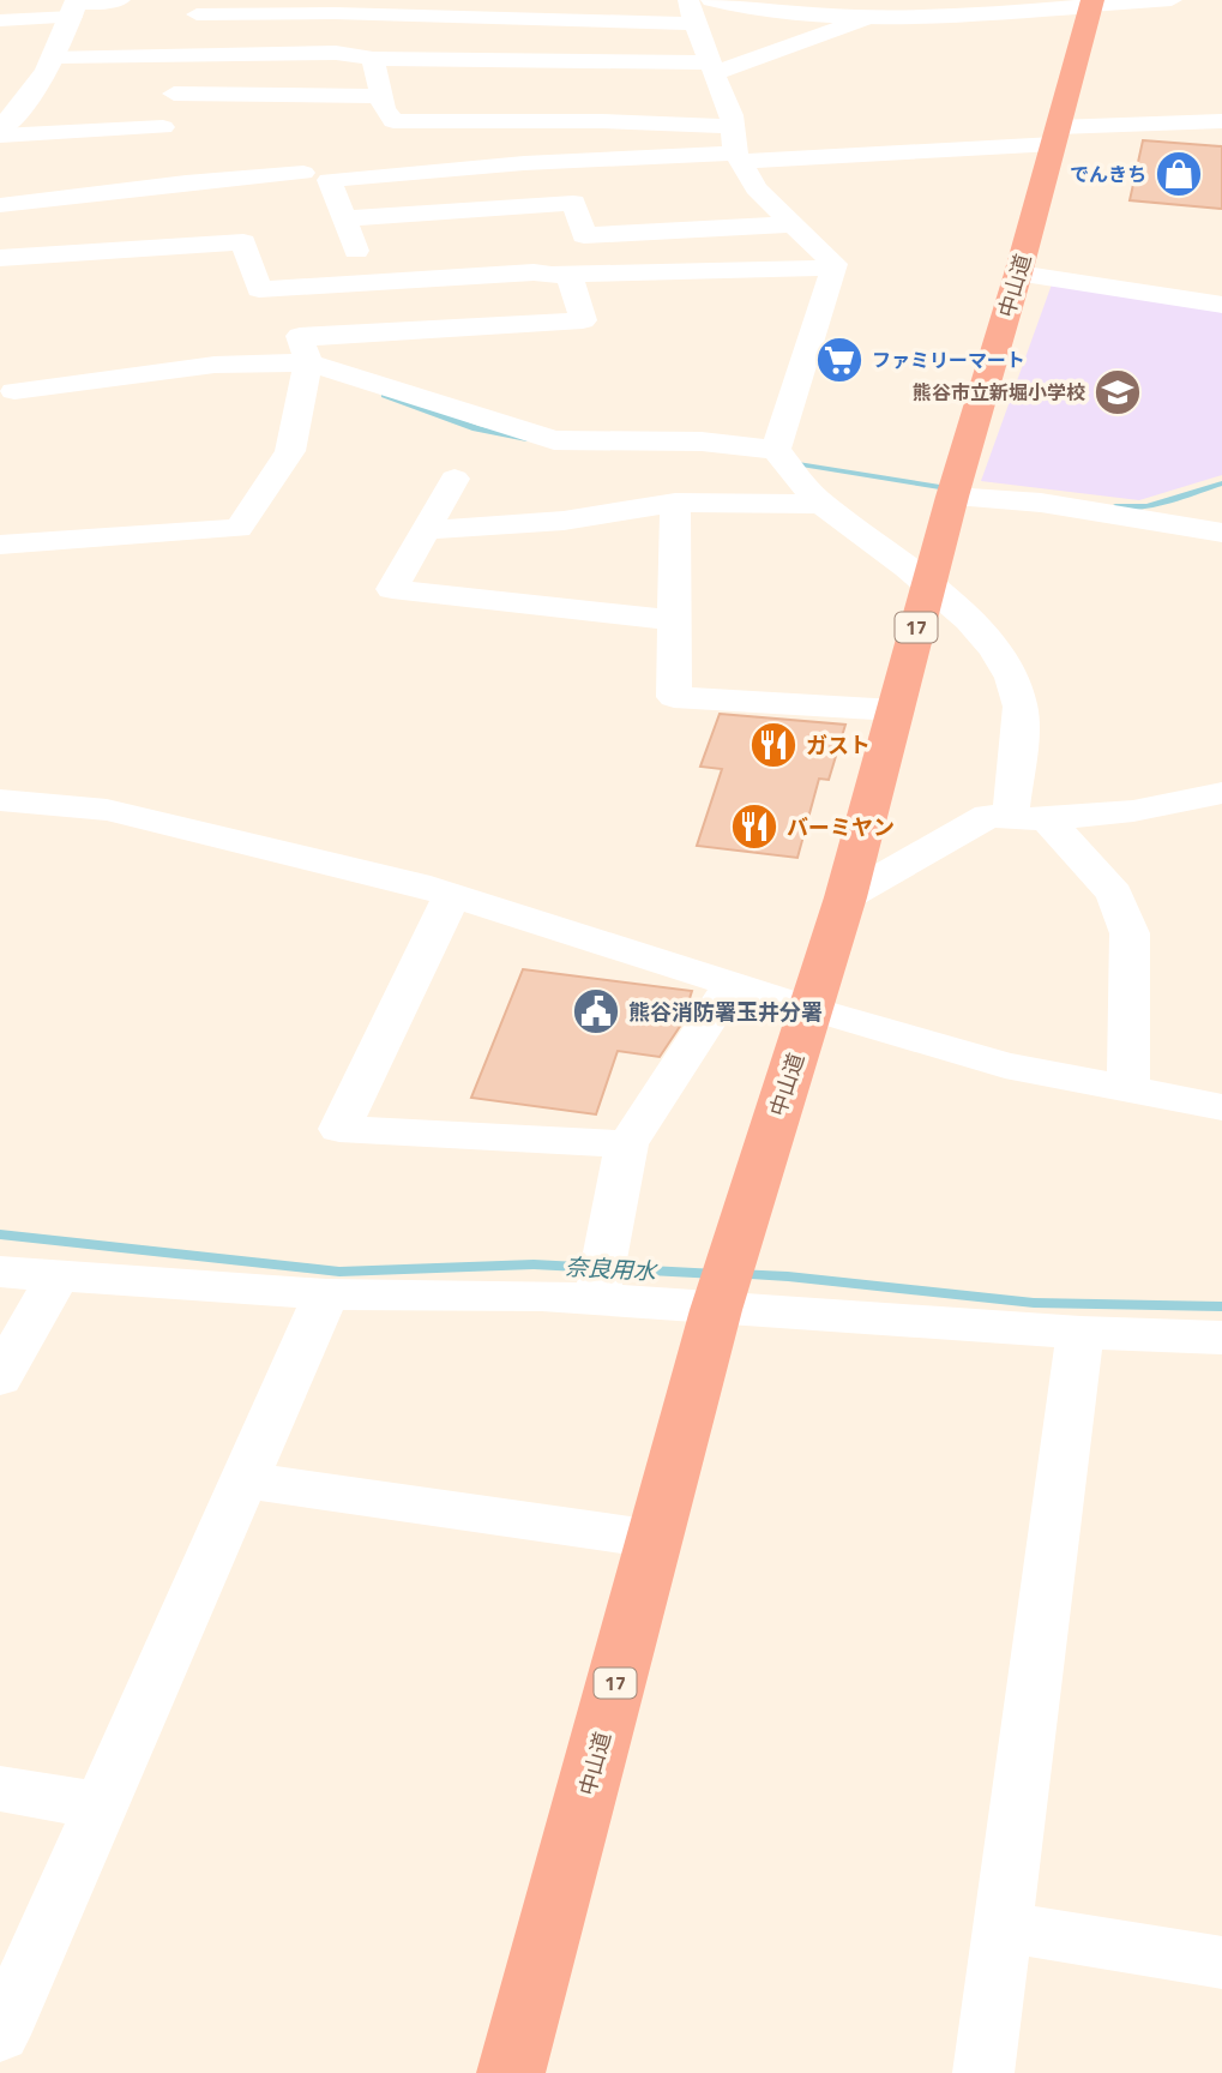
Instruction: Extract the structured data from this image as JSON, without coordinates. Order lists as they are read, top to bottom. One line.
{"streets":{"highway":["中山道","17"]},"water":["奈良用水"],"places":{"shop":["でんきち"],"supermarket":["ファミリーマート"],"school or university":["熊谷市立新堀小学校"],"restaurant":["ガスト","バーミヤン"],"public building":["熊谷消防署玉井分署"]}}
